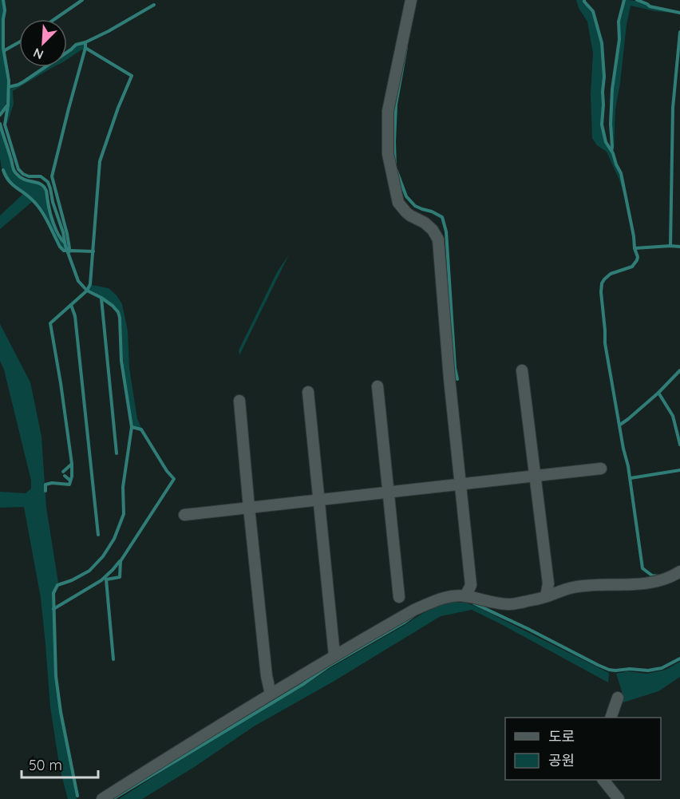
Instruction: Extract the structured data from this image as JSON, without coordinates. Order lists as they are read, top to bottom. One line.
{"legend":["도로","공원"],"scale_bar":"50 m","north":"bottom left"}
